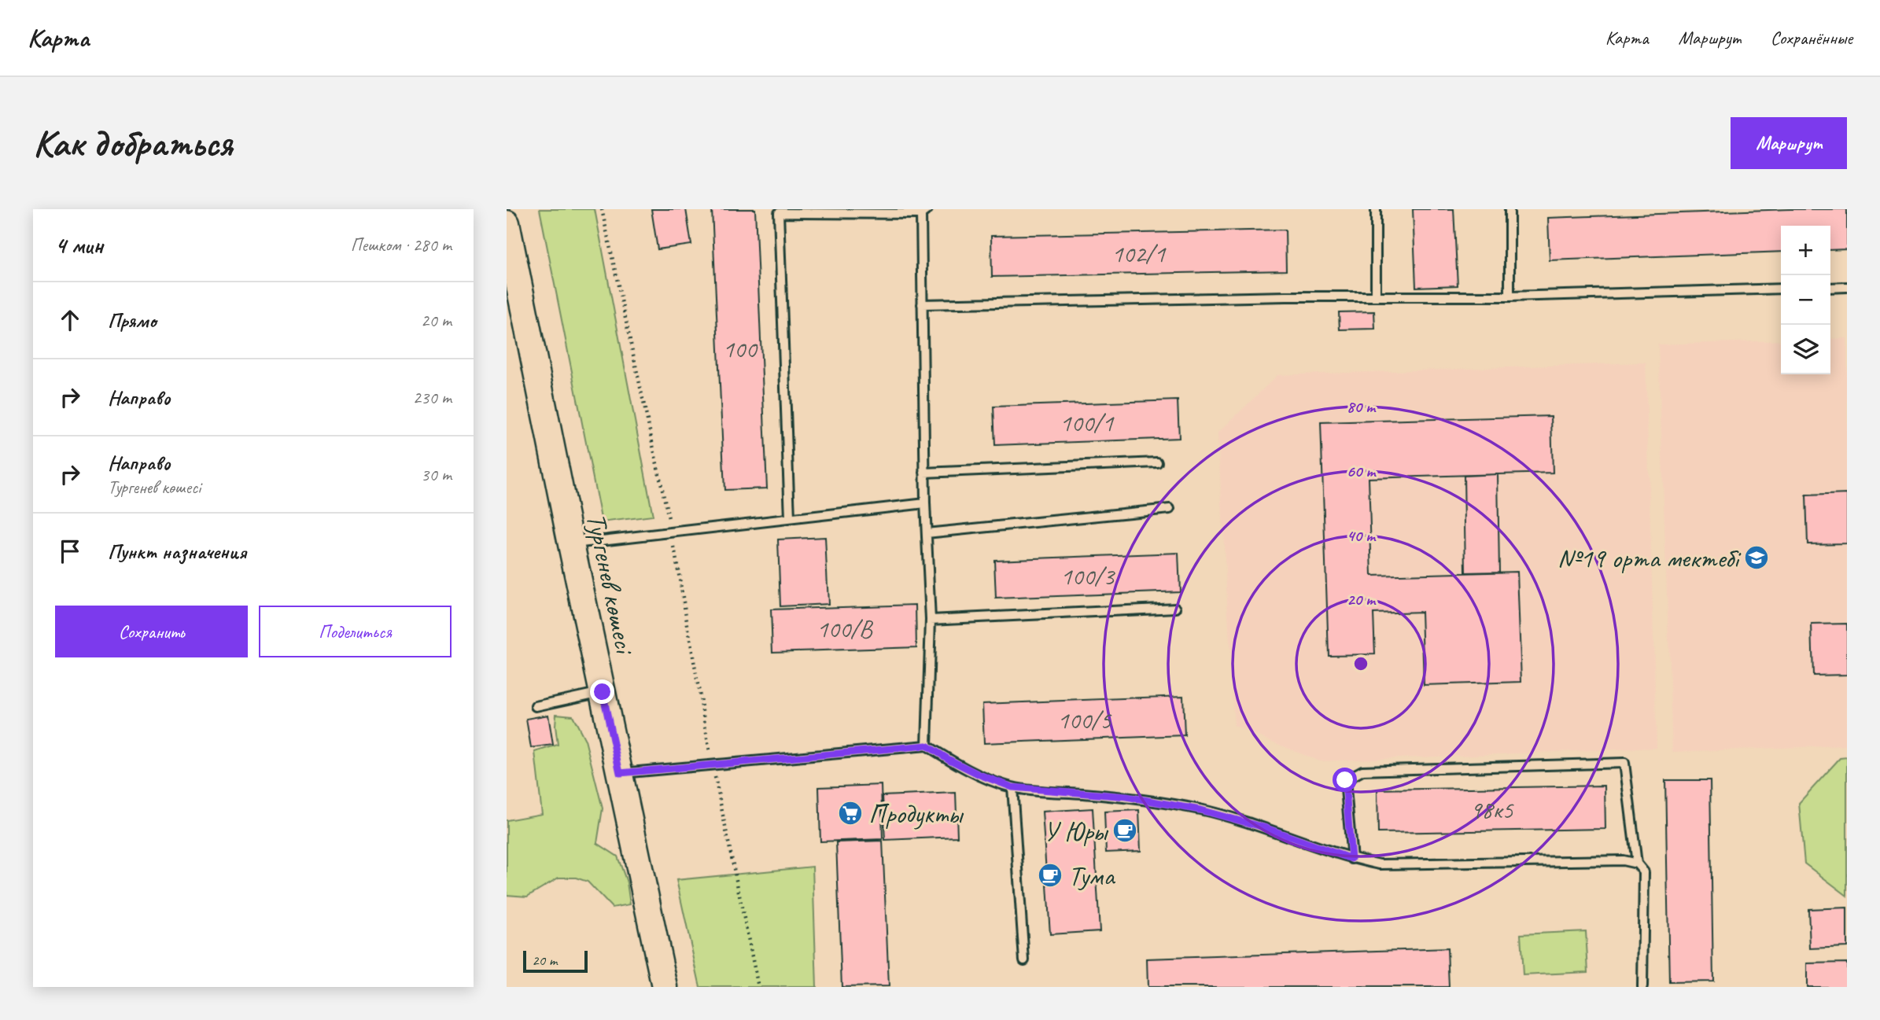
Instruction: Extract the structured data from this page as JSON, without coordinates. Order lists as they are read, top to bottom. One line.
{"streets":{"main road":["Тургенев көшесі"]},"places":{"school or university":["№19 орта мектебі"],"supermarket":["Продукты"],"cafe":["У Юры","Тума"]},"house_numbers":["102/1","100","100/1","100/3","100/В","100/5","98к5"],"scale_bar":"20 m","page":{"header":"Карта","nav":["Карта","Маршрут","Сохранённые"],"buttons":["Маршрут",["Сохранить","Поделиться"]],"title":"Как добраться","heading":["4 мин","Пешком · 280 m"],"map_buttons":["+","−"],"list":[["Прямо","20 m"],["Направо","230 m"],["Направо","Тургенев көшесі","30 m"],"Пункт назначения"],"scale":"20 m"},"rings":["80 m","60 m","40 m","20 m"]}
